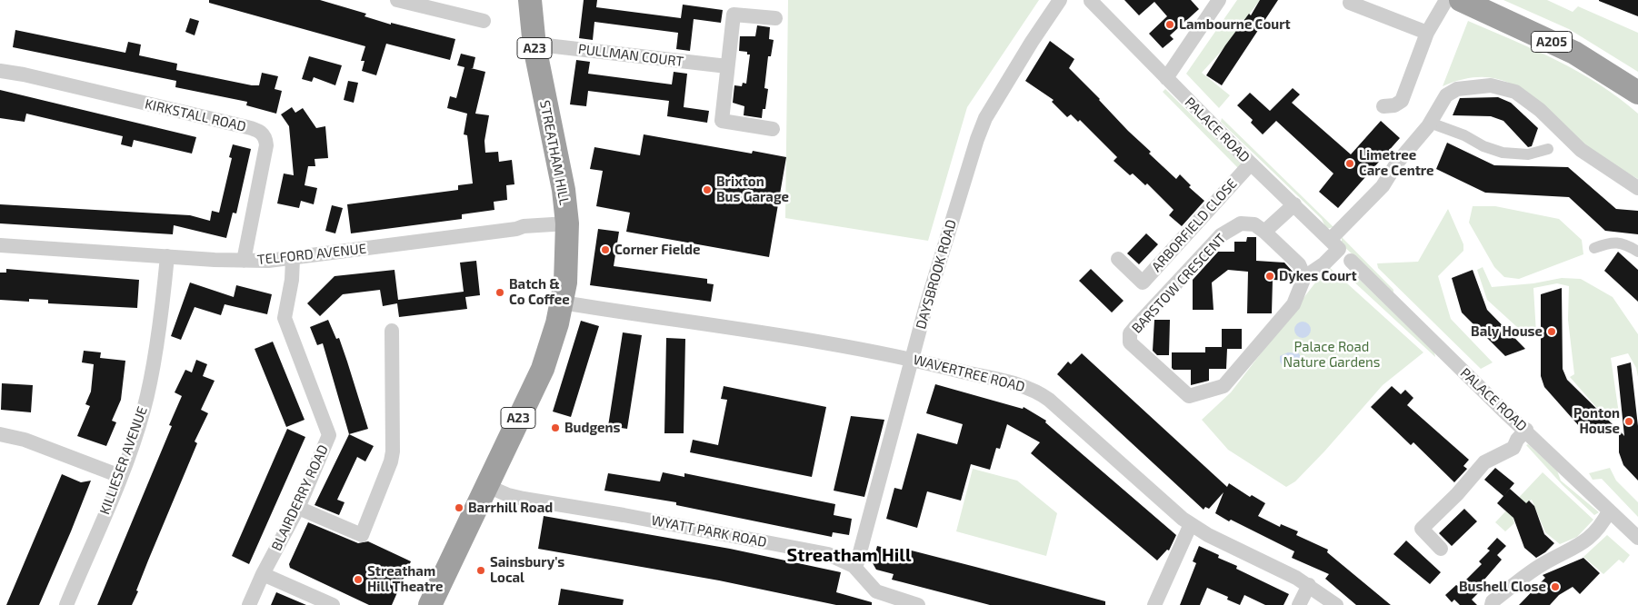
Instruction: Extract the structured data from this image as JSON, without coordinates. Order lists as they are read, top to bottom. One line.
{"streets":{"highway":["A205","A23","STREATHAM HILL"],"street":["PULLMAN COURT","KIRKSTALL ROAD","PALACE ROAD","ARBORFIELD CLOSE","TELFORD AVENUE","DAYSBROOK ROAD","BARSTOW CRESCENT","WAVERTREE ROAD","KILLIESER AVENUE","BLAIRDERRY ROAD","WYATT PARK ROAD"]},"crossings":[["PULLMAN COURT","STREATHAM HILL"],["KIRKSTALL ROAD","TELFORD AVENUE"],["PALACE ROAD","ARBORFIELD CLOSE"],["STREATHAM HILL","TELFORD AVENUE"],["STREATHAM HILL","WAVERTREE ROAD"],["STREATHAM HILL","WYATT PARK ROAD"],["TELFORD AVENUE","KILLIESER AVENUE"],["TELFORD AVENUE","BLAIRDERRY ROAD"],["DAYSBROOK ROAD","WAVERTREE ROAD"],["DAYSBROOK ROAD","WYATT PARK ROAD"]],"districts":["Streatham Hill"],"parks":["Palace Road Nature Gardens"],"places":["Lambourne Court","Limetree Care Centre","Brixton Bus Garage","Corner Fielde","Dykes Court","Batch & Co Coffee","Baly House","Ponton House","Budgens","Barrhill Road","Sainsbury's Local","Streatham Hill Theatre","Bushell Close"]}
